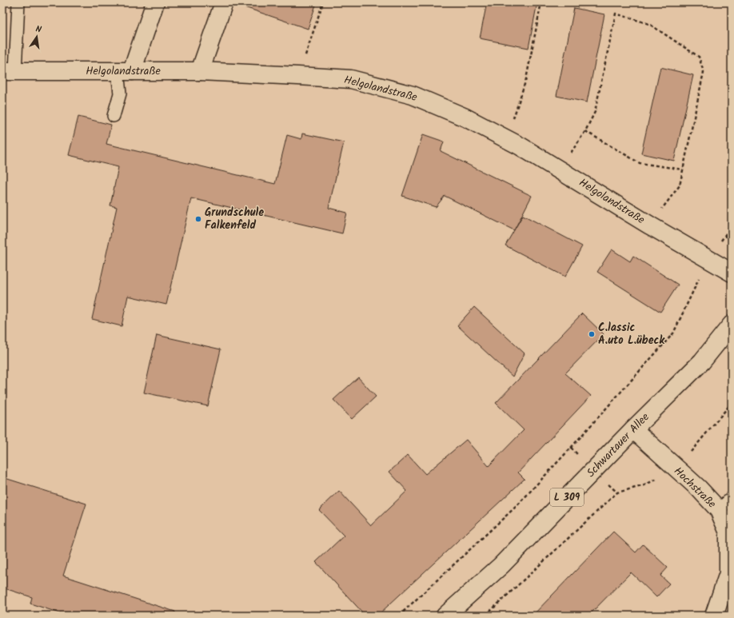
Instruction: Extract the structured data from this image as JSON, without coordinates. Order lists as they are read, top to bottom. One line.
{"streets":{"street":["Helgolandstraße","Schwartauer Allee","Hochstraße","L 309"]},"crossings":[["Schwartauer Allee","Hochstraße"]],"places":["Grundschule Falkenfeld","C.lassic A.uto L.übeck"],"north":"top"}
